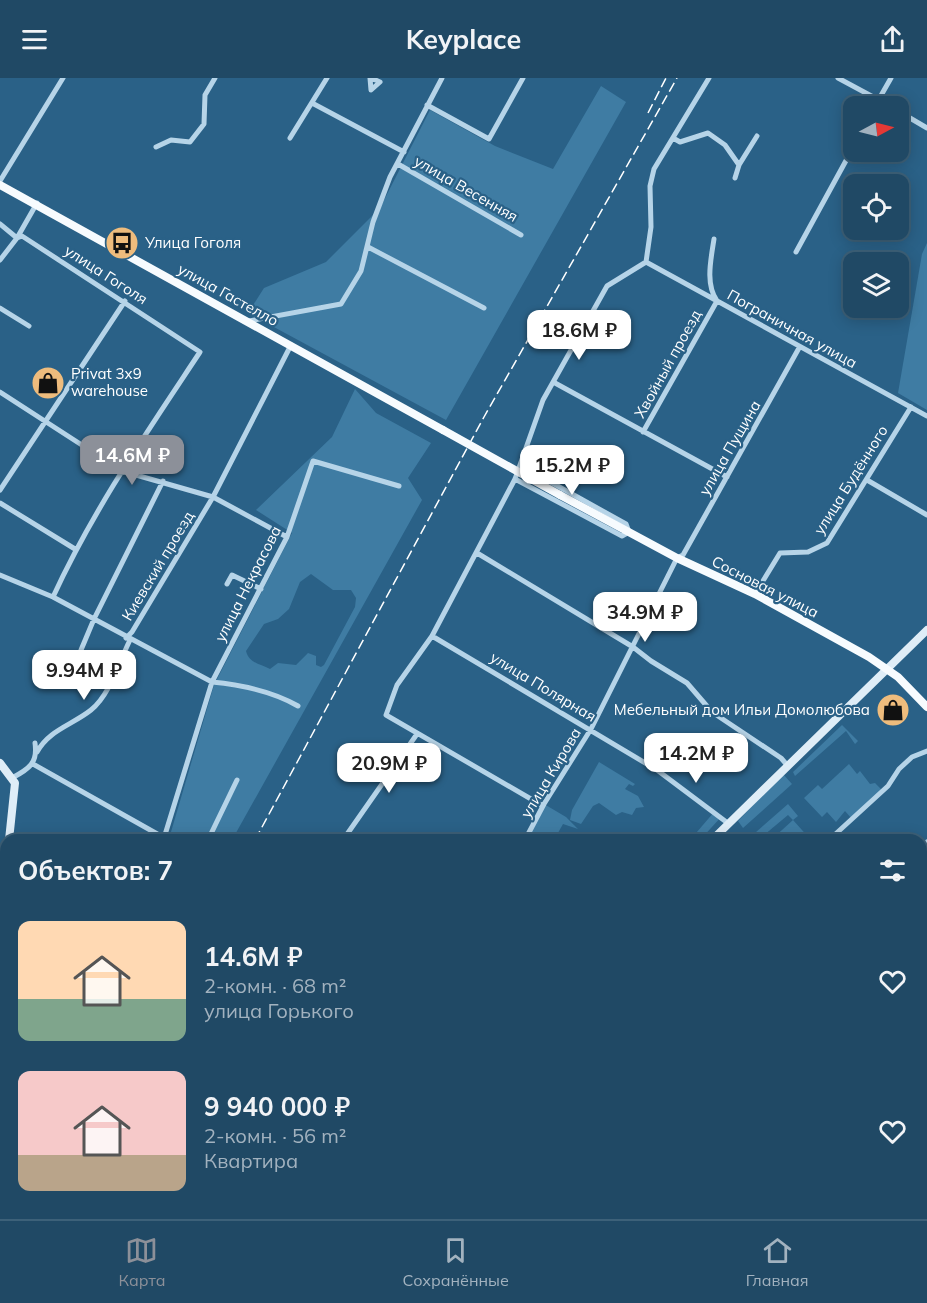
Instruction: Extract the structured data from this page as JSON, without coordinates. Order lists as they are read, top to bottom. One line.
{"streets":{"main road":["улица Гастелло","Сосновая улица"],"street":["улица Весенняя","улица Гоголя","Пограничная улица","Хвойный проезд","улица Пущина","улица Будённого","Киевский проезд","улица Некрасова","улица Полярная","улица Кирова"]},"crossings":[["улица Гастелло","Киевский проезд"],["улица Гастелло","Сосновая улица"],["Пограничная улица","Хвойный проезд"],["Пограничная улица","улица Пущина"],["Пограничная улица","улица Будённого"],["улица Пущина","Сосновая улица"],["улица Пущина","улица Кирова"],["улица Будённого","Сосновая улица"],["Сосновая улица","улица Кирова"],["улица Полярная","улица Кирова"]],"places":{"bus stop":["Улица Гоголя"],"shop":["Privat 3x9 warehouse","Мебельный дом Ильи Домолюбова"]},"north":"right","page":{"header":"Keyplace","price":["18.6M ₽","14.6M ₽","15.2M ₽","34.9M ₽","9.94M ₽","14.2M ₽","20.9M ₽"],"heading":"Объектов: 7","list":[{"name":"14.6M ₽","note":"2-комн. · 68 m² · улица Горького"},{"name":"9 940 000 ₽","note":"2-комн. · 56 m² · Квартира"}],"tabs":["Карта","Сохранённые","Главная"]}}
